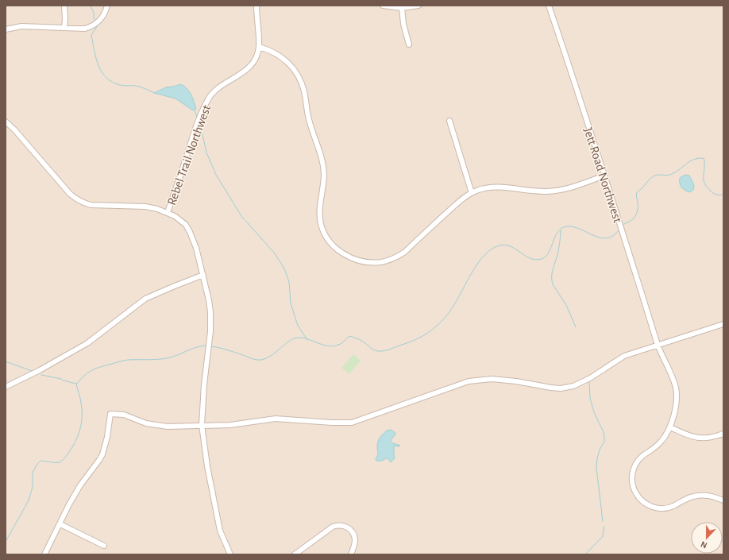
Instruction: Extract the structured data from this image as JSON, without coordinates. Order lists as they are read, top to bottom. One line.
{"streets":{"street":["Rebel Trail Northwest","Jett Road Northwest"]},"north":"bottom"}
